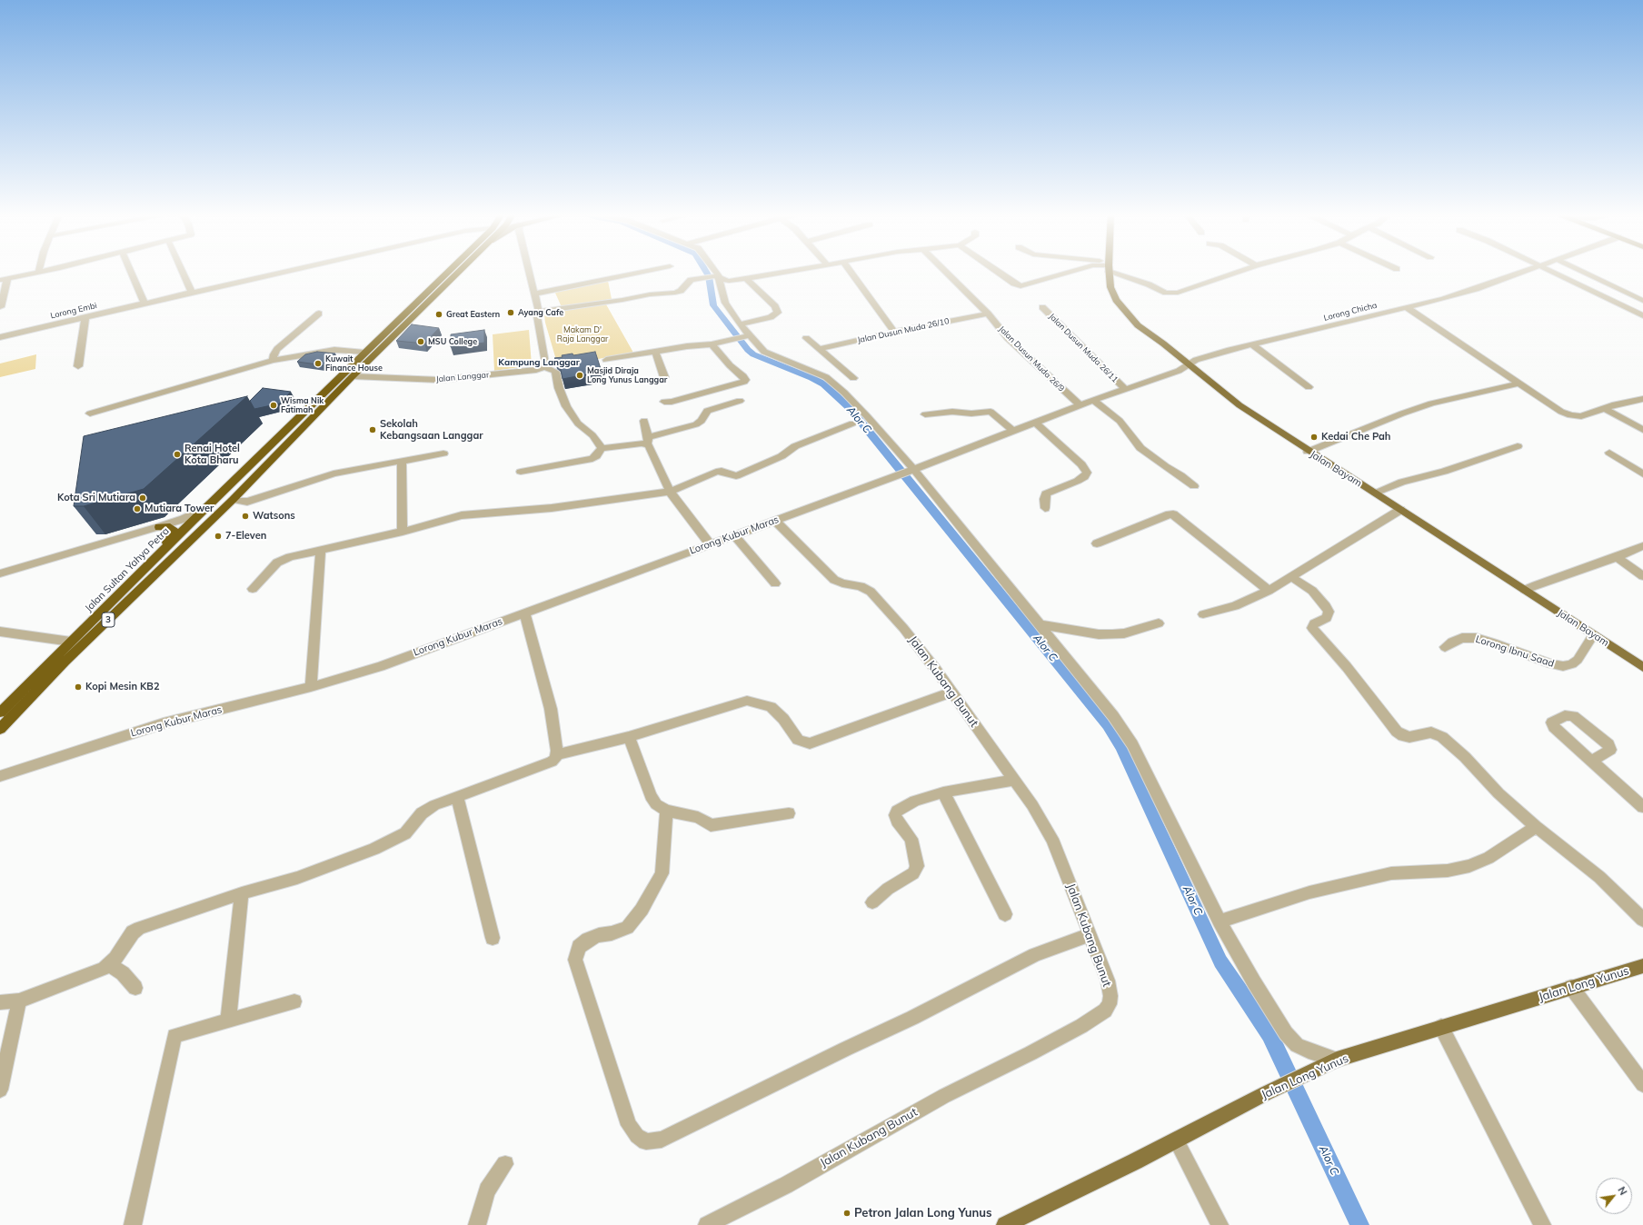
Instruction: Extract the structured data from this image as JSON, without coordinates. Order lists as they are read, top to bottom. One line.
{"streets":{"highway":["Jalan Sultan Yahya Petra","3"],"main road":["Jalan Bayam","Jalan Long Yunus"],"street":["Lorong Embi","Lorong Chicha","Jalan Dusun Muda 26/10","Jalan Dusun Muda 26/11","Jalan Dusun Muda 26/9","Jalan Langgar","Lorong Kubur Maras","Lorong Ibnu Saad","Jalan Kubang Bunut"]},"crossings":[["Lorong Chicha","Jalan Dusun Muda 26/11"],["Lorong Chicha","Jalan Dusun Muda 26/9"],["Lorong Chicha","Jalan Bayam"],["Lorong Chicha","Lorong Kubur Maras"],["Jalan Dusun Muda 26/10","Jalan Dusun Muda 26/9"],["Jalan Langgar","3"],["Jalan Bayam","Lorong Ibnu Saad"],["Lorong Kubur Maras","Jalan Kubang Bunut"]],"districts":["Kampung Langgar"],"water":["Alor C"],"parks":["Makam D' Raja Langgar"],"places":["Ayang Cafe","Great Eastern","MSU College","Kuwait Finance House","Masjid Diraja Long Yunus Langgar","Wisma Nik Fatimah","Sekolah Kebangsaan Langgar","Kedai Che Pah","Renai Hotel Kota Bharu","Kota Sri Mutiara","Mutiara Tower","Watsons","7-Eleven","Kopi Mesin KB2","Petron Jalan Long Yunus"],"north":"top right"}
